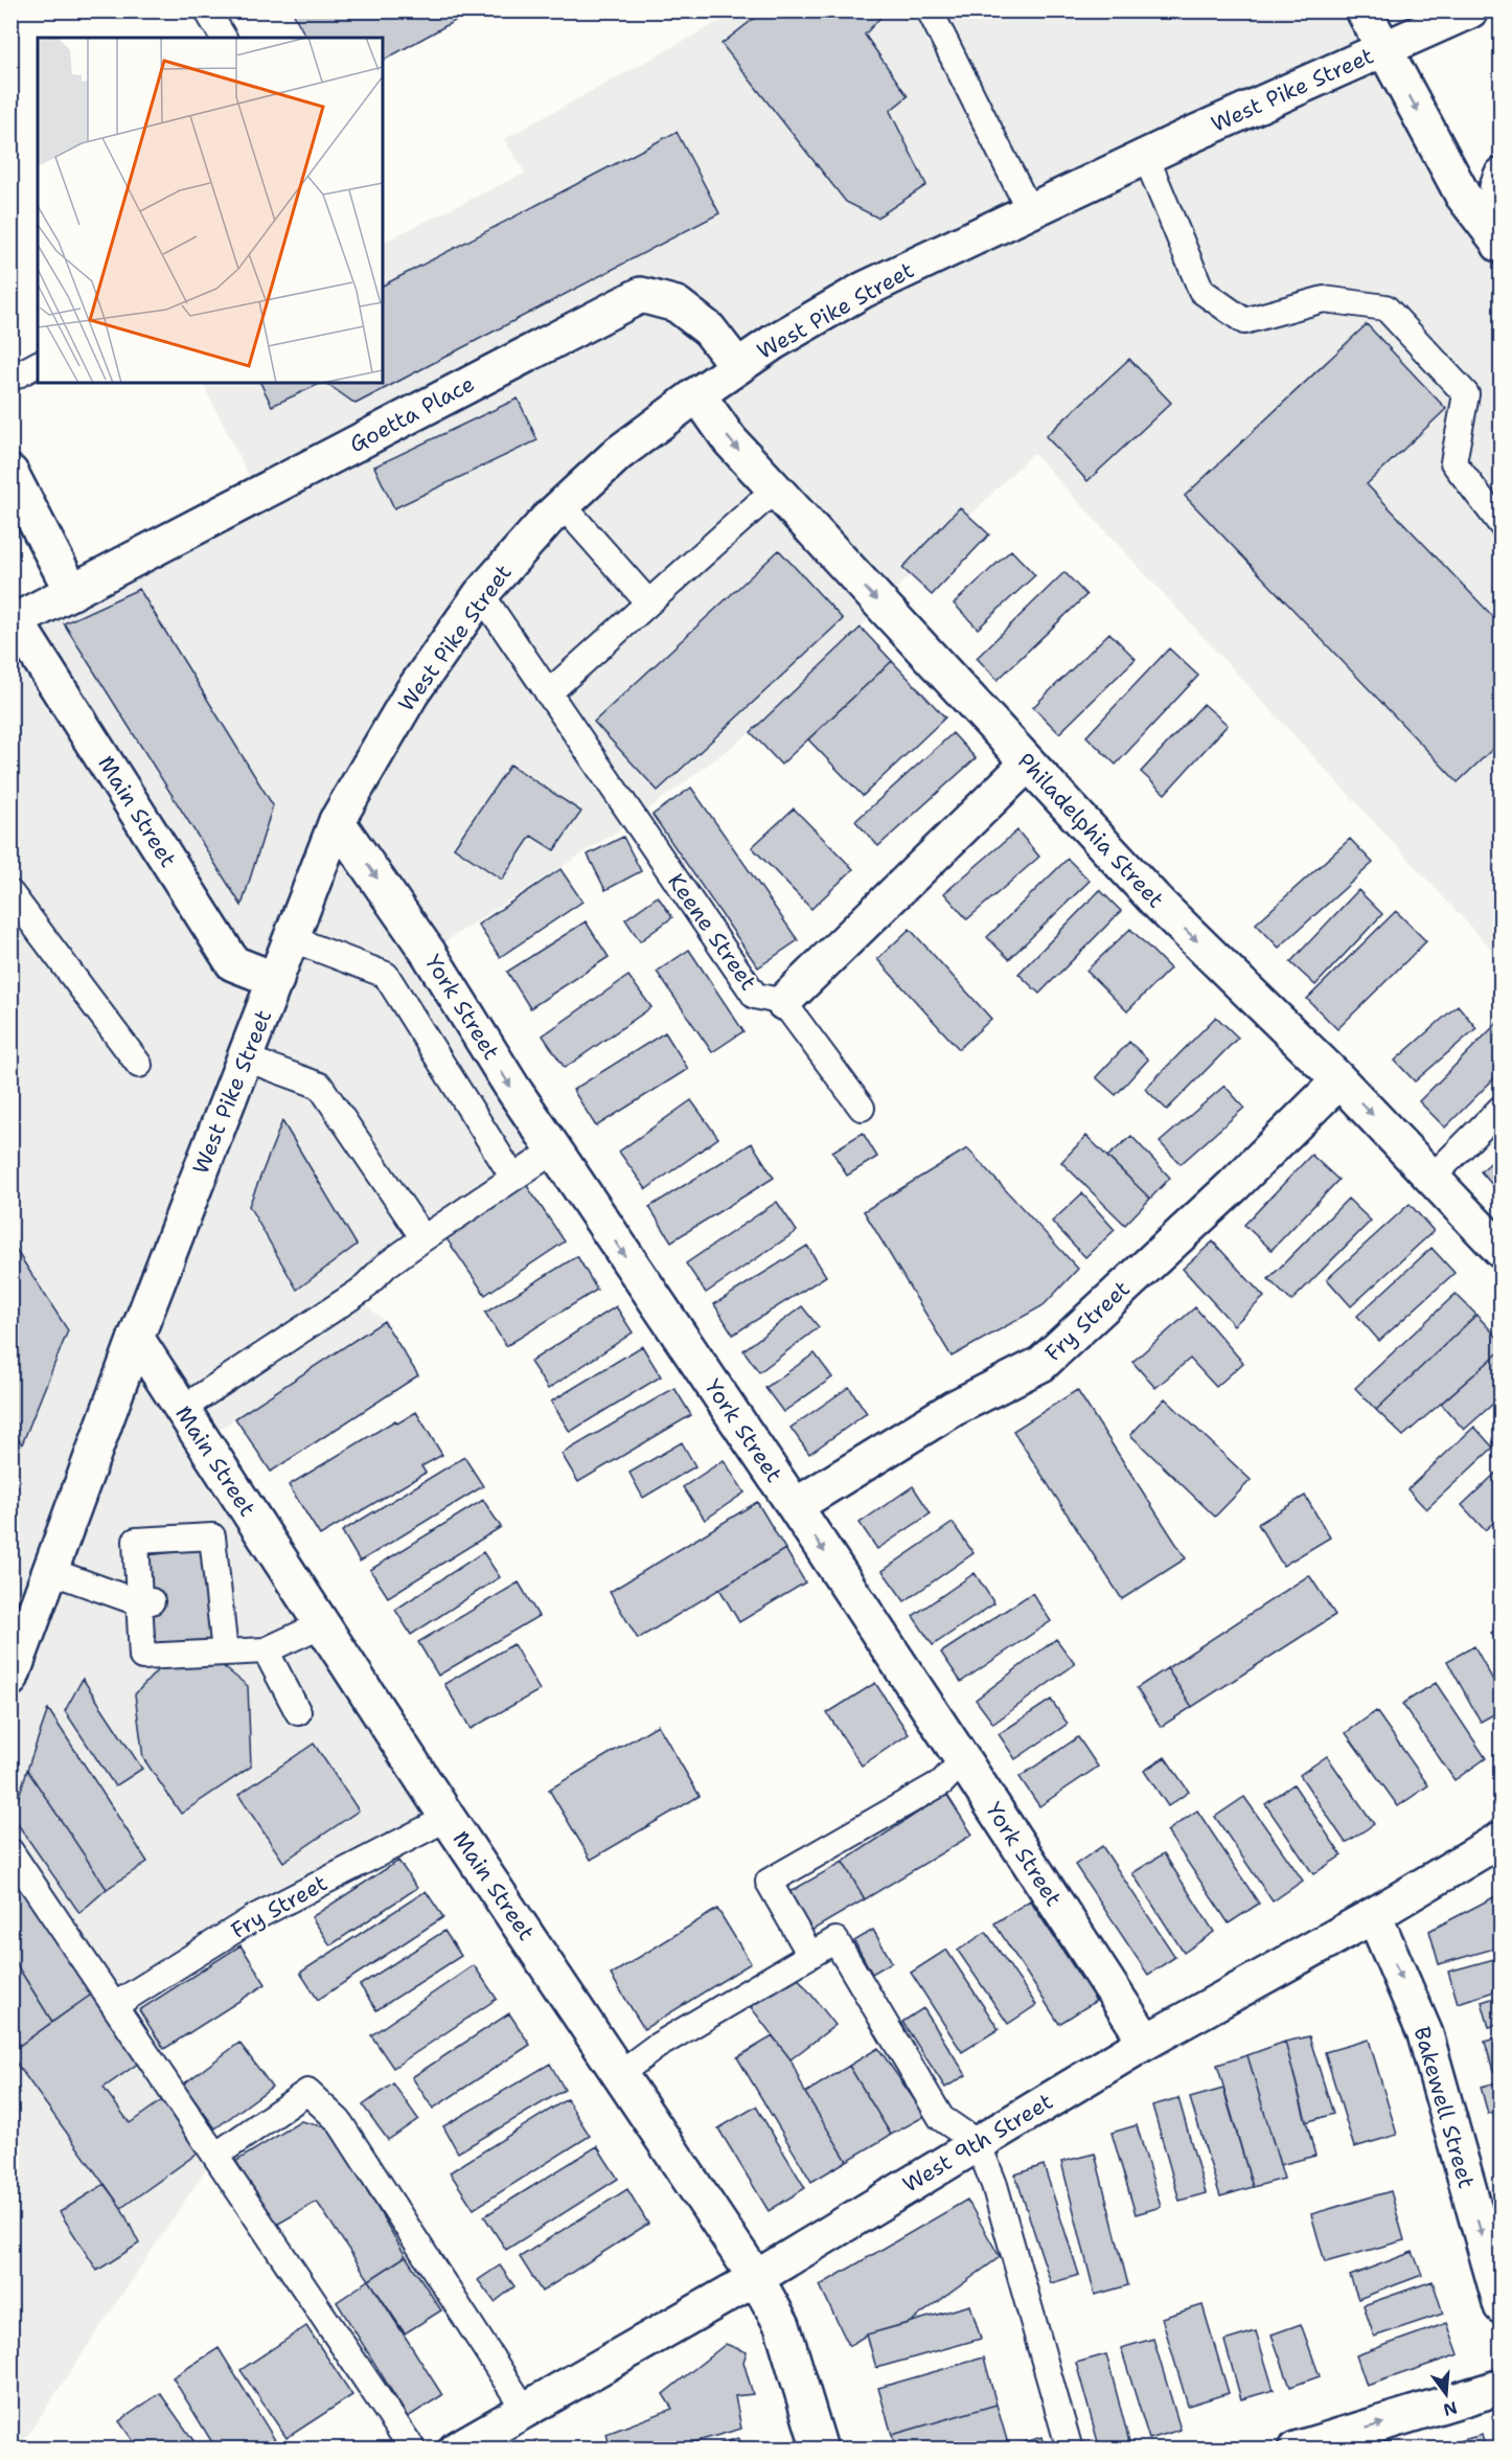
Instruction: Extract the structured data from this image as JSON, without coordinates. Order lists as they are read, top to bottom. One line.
{"streets":{"main road":["West Pike Street","Goetta Place","Main Street","Philadelphia Street","Keene Street","York Street","Fry Street","Bakewell Street","West 9th Street"]},"crossings":[["West Pike Street","Goetta Place"],["West Pike Street","Main Street"],["West Pike Street","Philadelphia Street"],["West Pike Street","Keene Street"],["West Pike Street","York Street"],["Goetta Place","Main Street"],["Main Street","Fry Street"],["Main Street","West 9th Street"],["Philadelphia Street","Keene Street"],["Philadelphia Street","Fry Street"],["York Street","Fry Street"],["York Street","West 9th Street"],["Bakewell Street","West 9th Street"]],"one_way":["Philadelphia Street","York Street","Bakewell Street"],"north":"bottom"}
